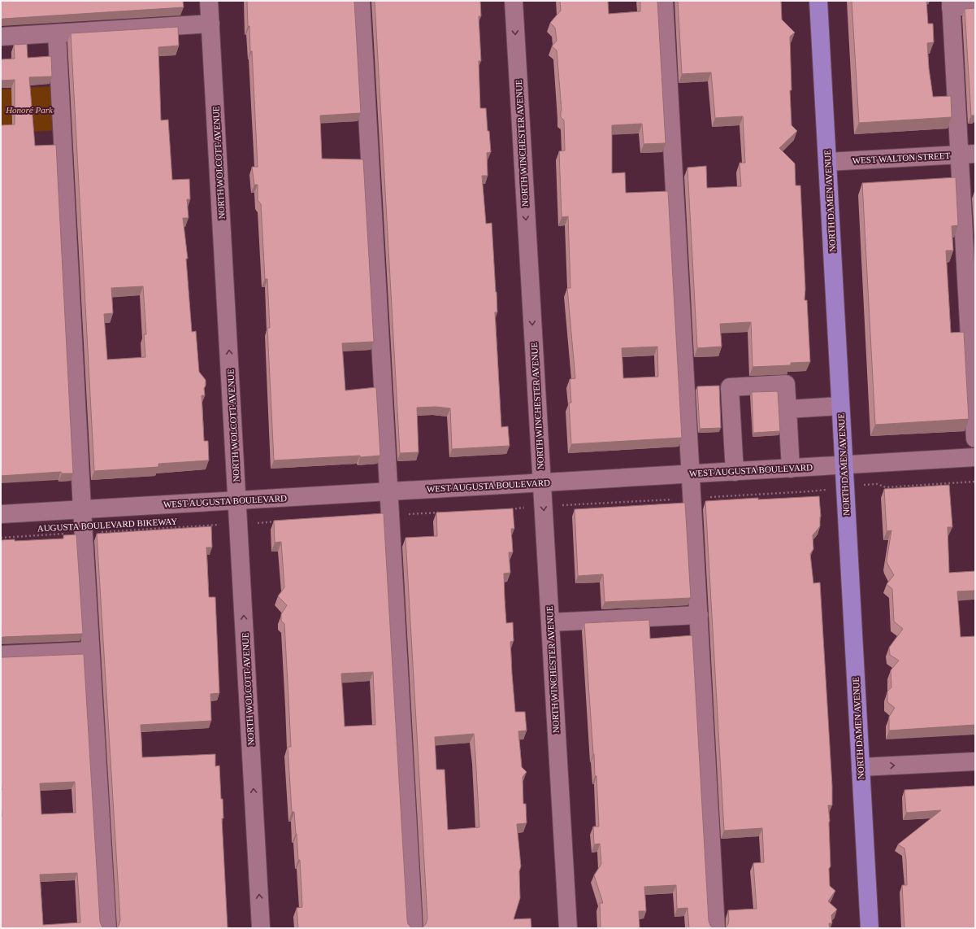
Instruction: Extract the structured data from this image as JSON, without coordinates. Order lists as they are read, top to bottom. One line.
{"streets":{"main road":["NORTH DAMEN AVENUE"],"street":["NORTH WINCHESTER AVENUE","WEST WALTON STREET","NORTH WOLCOTT AVENUE","WEST AUGUSTA BOULEVARD"],"path":["AUGUSTA BOULEVARD BIKEWAY"]},"crossings":[["NORTH WINCHESTER AVENUE","WEST AUGUSTA BOULEVARD"],["WEST WALTON STREET","NORTH DAMEN AVENUE"],["NORTH WOLCOTT AVENUE","WEST AUGUSTA BOULEVARD"],["NORTH DAMEN AVENUE","WEST AUGUSTA BOULEVARD"]],"parks":["Honoré Park"]}
